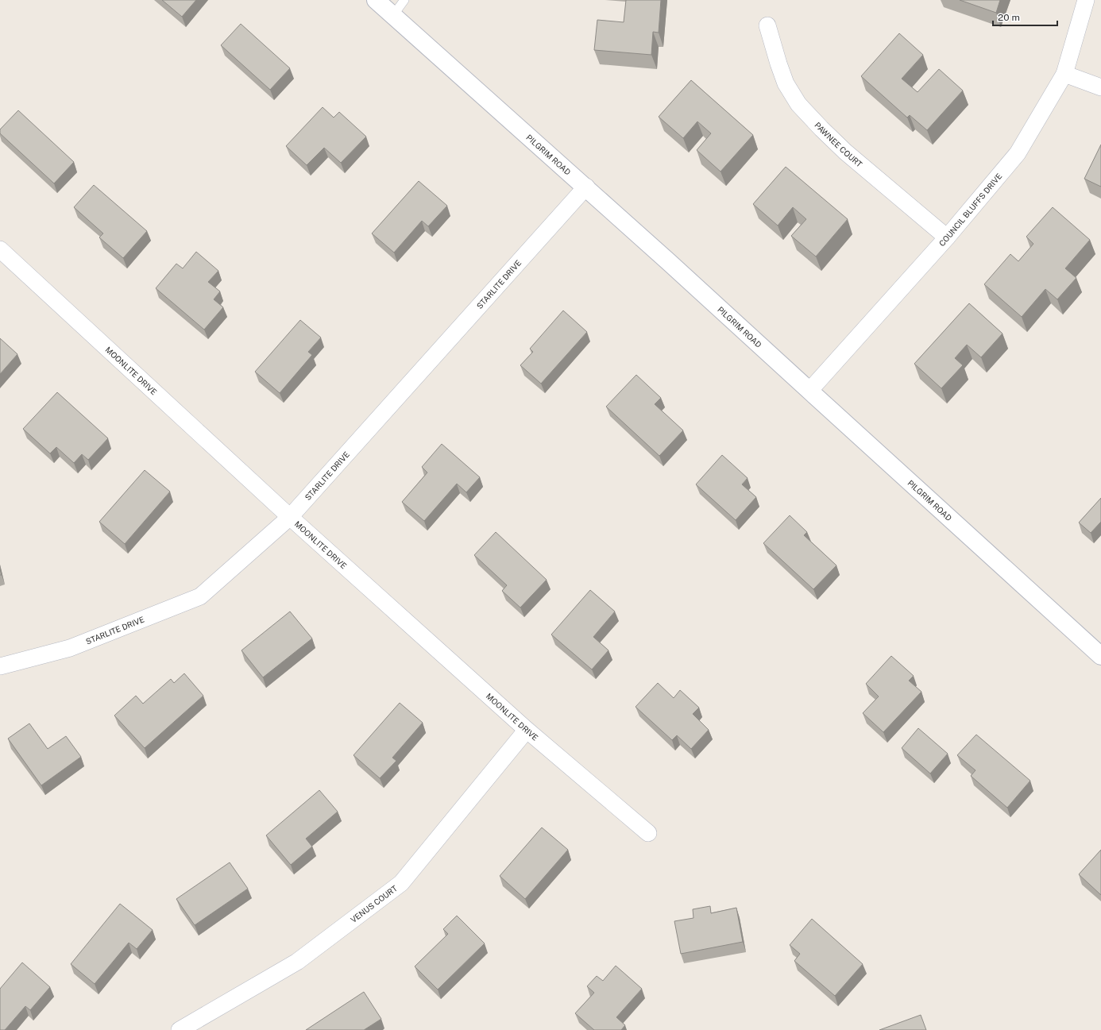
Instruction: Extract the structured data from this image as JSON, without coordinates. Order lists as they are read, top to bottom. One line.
{"streets":{"street":["PAWNEE COURT","PILGRIM ROAD","COUNCIL BLUFFS DRIVE","STARLITE DRIVE","MOONLITE DRIVE","VENUS COURT"]},"crossings":[["PAWNEE COURT","COUNCIL BLUFFS DRIVE"],["PILGRIM ROAD","COUNCIL BLUFFS DRIVE"],["PILGRIM ROAD","STARLITE DRIVE"],["STARLITE DRIVE","MOONLITE DRIVE"],["MOONLITE DRIVE","VENUS COURT"]],"scale_bar":"20 m"}
